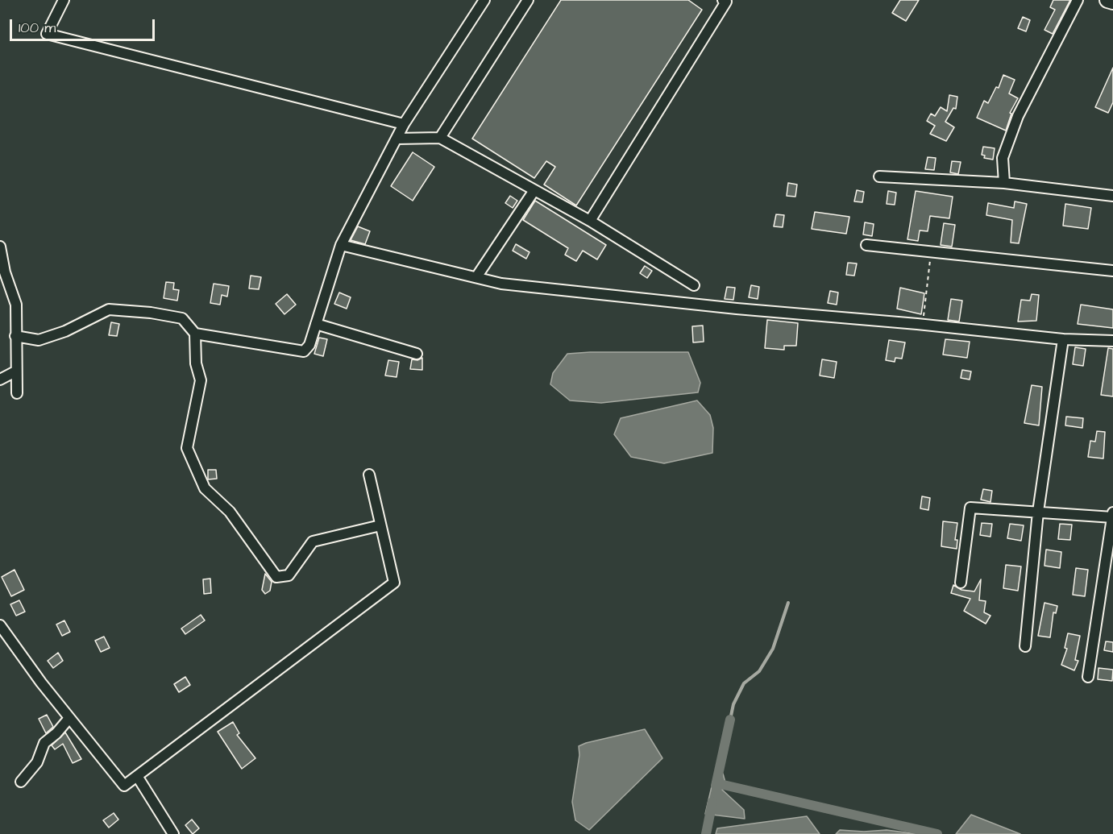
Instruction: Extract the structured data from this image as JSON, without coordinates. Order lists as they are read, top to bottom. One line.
{"scale_bar":"100 m"}
